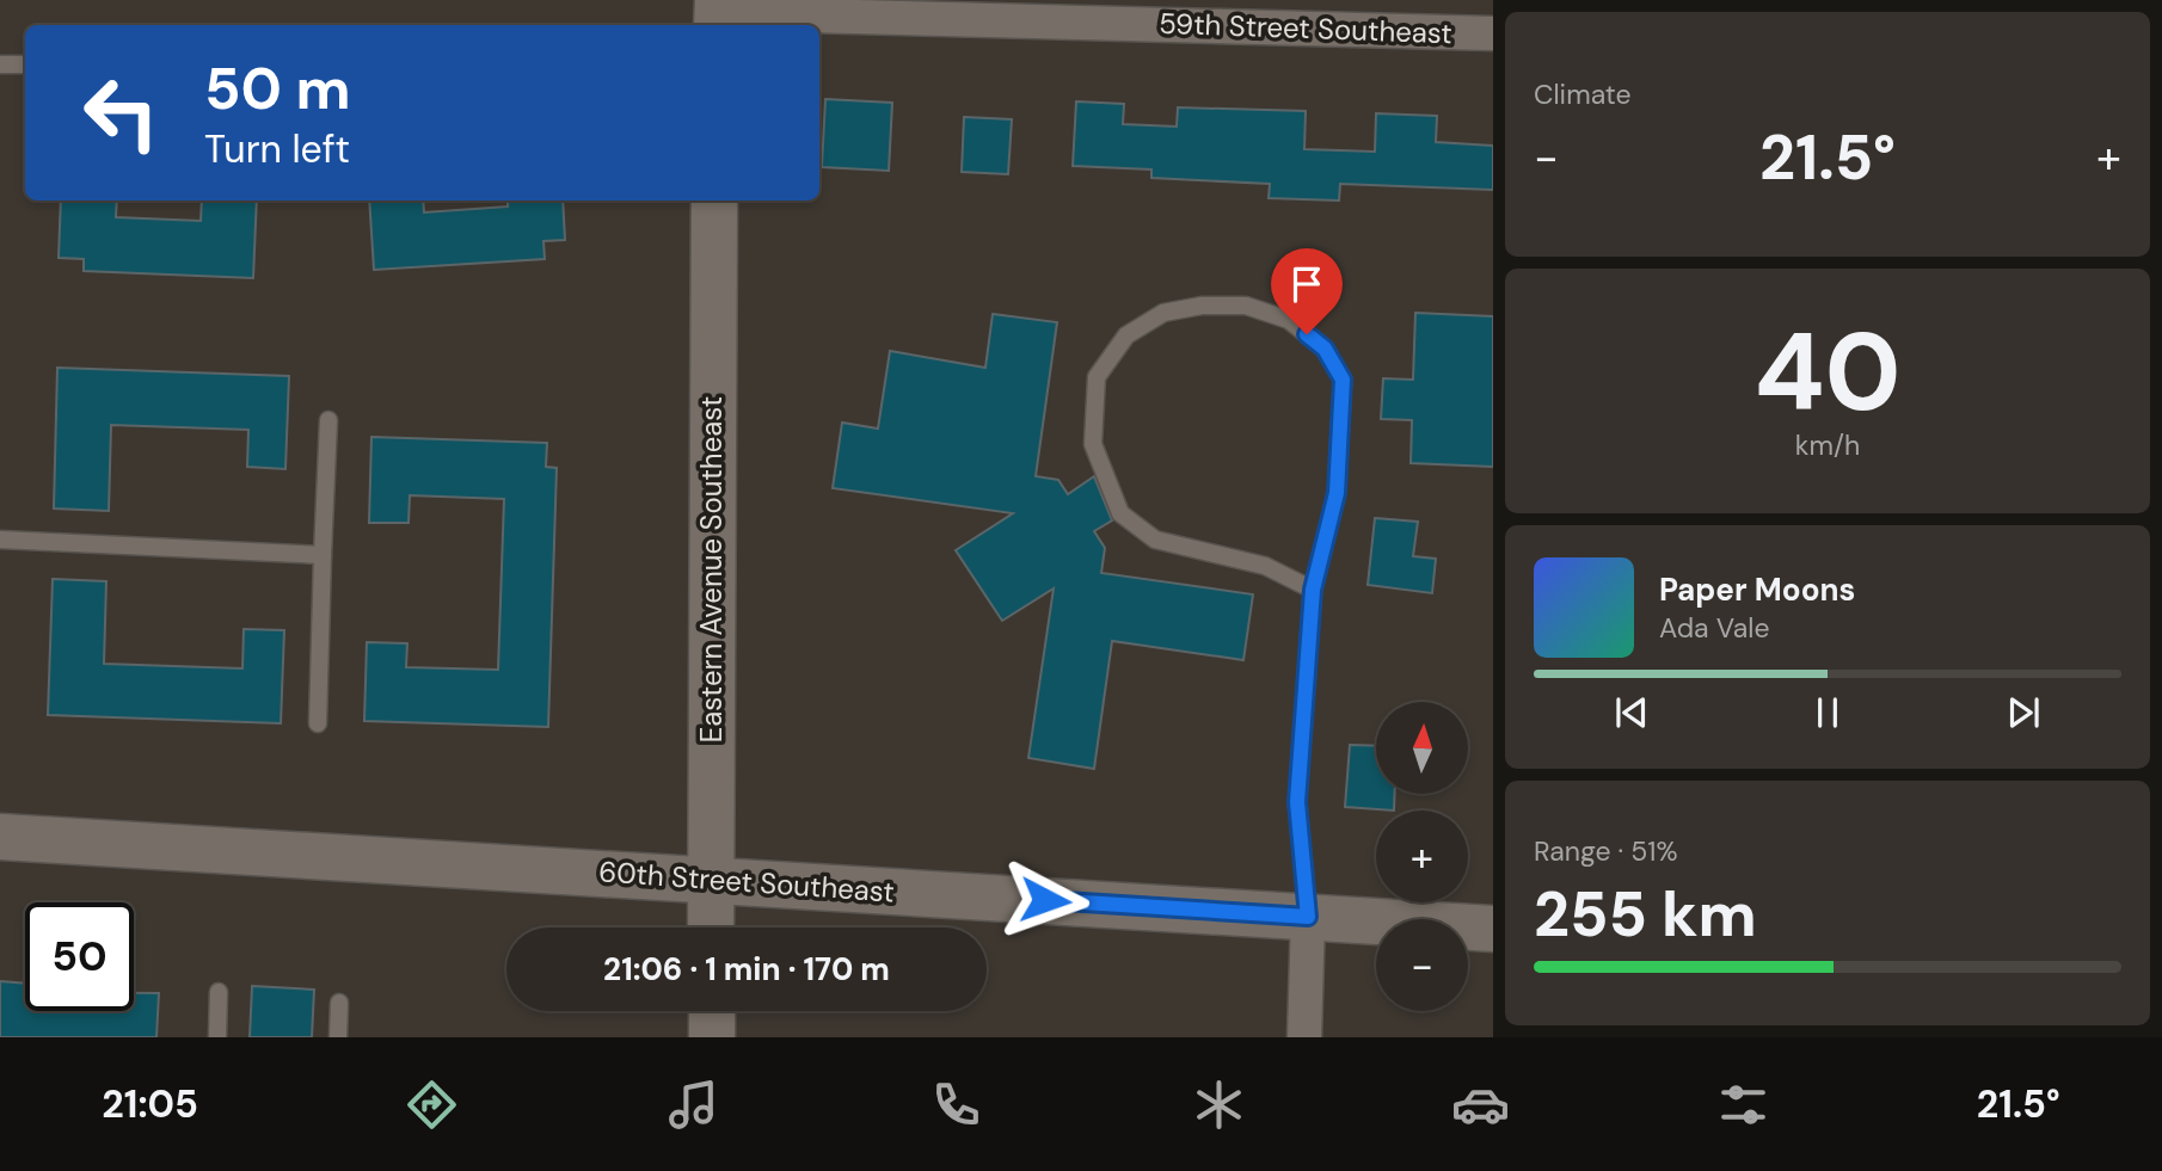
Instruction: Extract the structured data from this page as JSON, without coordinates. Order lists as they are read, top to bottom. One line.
{"streets":{"main road":["Eastern Avenue Southeast","60th Street Southeast"],"street":["59th Street Southeast"]},"crossings":[["Eastern Avenue Southeast","60th Street Southeast"]],"north":"top","page":{"tile":["Climate",["40","km/h"],["Range · 51%","255 km"]],"turn":["50 m","Turn left"],"heat":["−","21.5°","+"],"song":["Paper Moons","Ada Vale"],"map_buttons":["+","−"],"limit":"50","trip":"21:06 · 1 min · 170 m","tabs":["21:05","21.5°"]}}
